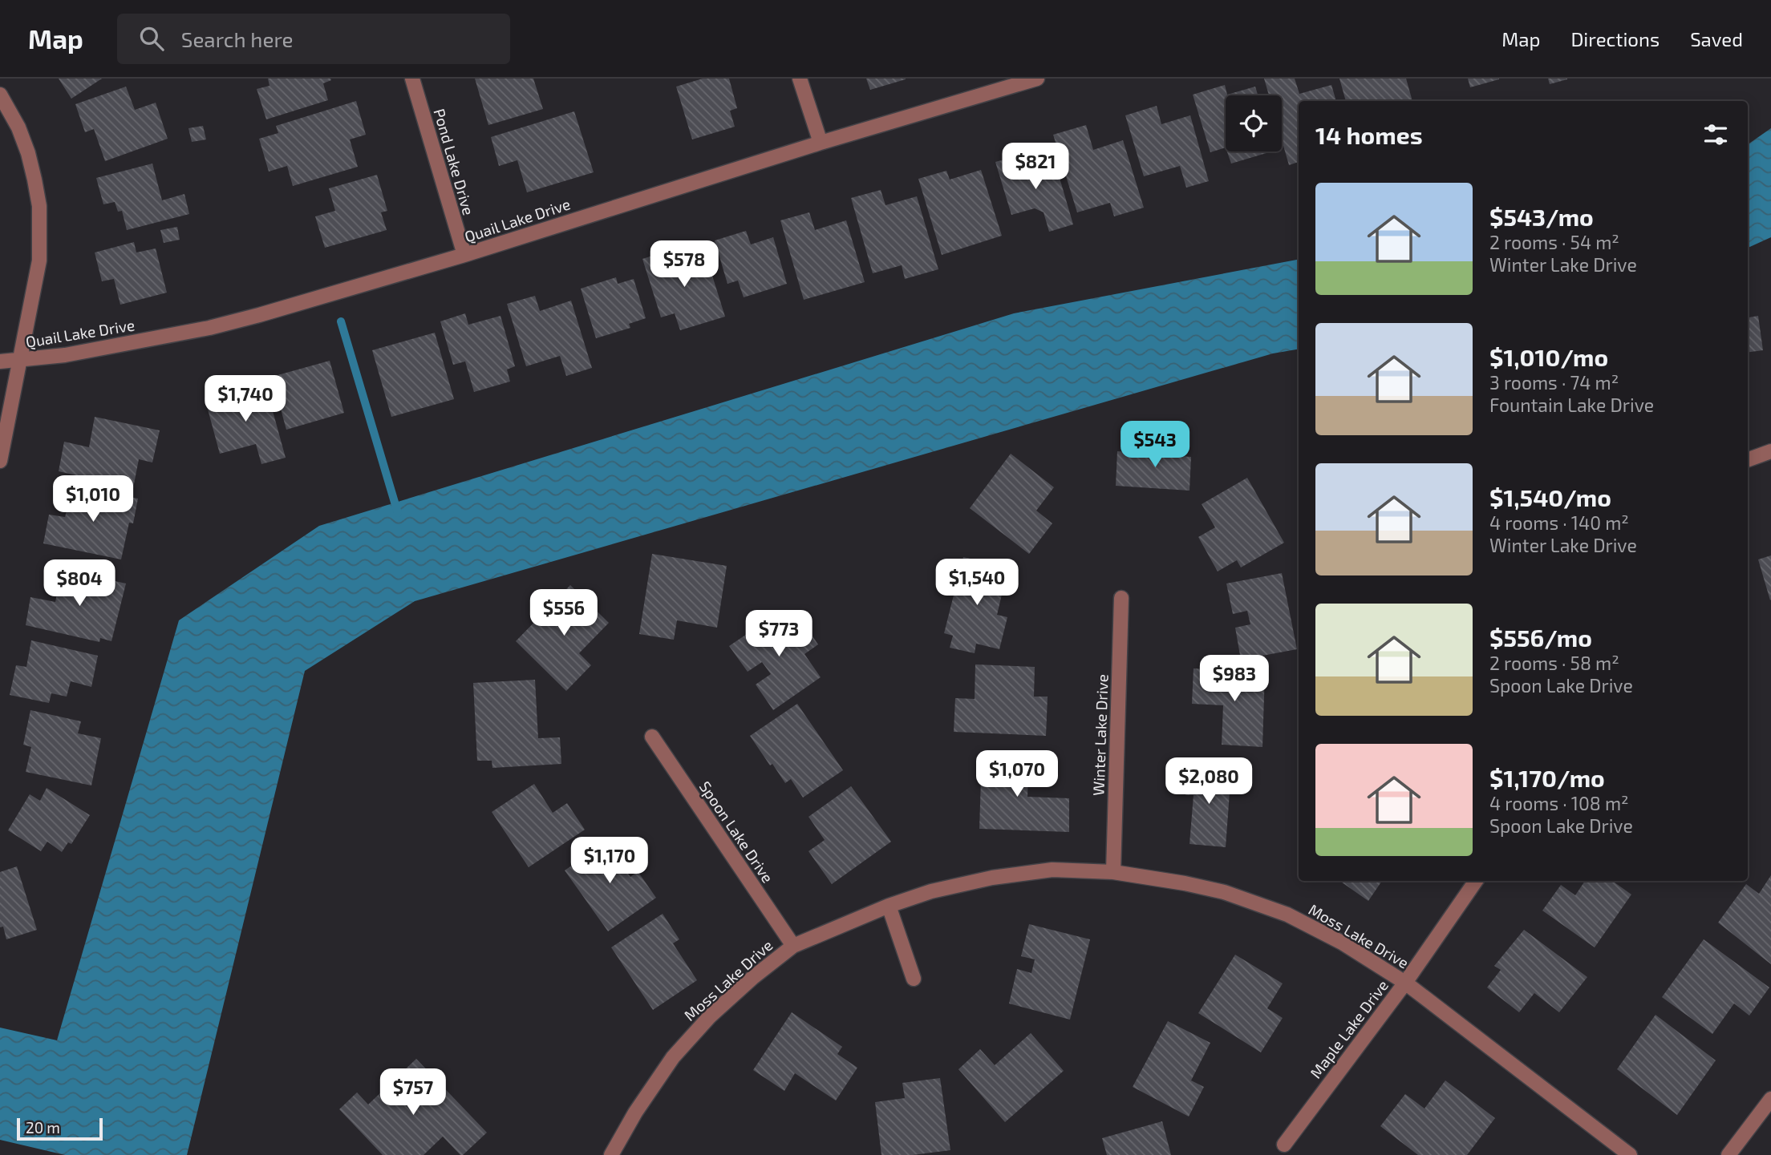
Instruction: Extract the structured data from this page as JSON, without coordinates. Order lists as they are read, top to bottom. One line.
{"streets":{"street":["Pond Lake Drive","Quail Lake Drive","Winter Lake Drive","Spoon Lake Drive","Moss Lake Drive","Maple Lake Drive"]},"crossings":[["Pond Lake Drive","Quail Lake Drive"],["Winter Lake Drive","Moss Lake Drive"],["Spoon Lake Drive","Moss Lake Drive"],["Moss Lake Drive","Maple Lake Drive"]],"scale_bar":"20 m","page":{"header":"Map","search":"Search here","nav":["Map","Directions","Saved"],"heading":"14 homes","price":["$821","$578","$1,740","$543","$1,010","$1,540","$804","$556","$773","$983","$1,070","$2,080","$1,170","$757"],"list":[{"name":"$543/mo","note":"2 rooms · 54 m² · Winter Lake Drive"},{"name":"$1,010/mo","note":"3 rooms · 74 m² · Fountain Lake Drive"},{"name":"$1,540/mo","note":"4 rooms · 140 m² · Winter Lake Drive"},{"name":"$556/mo","note":"2 rooms · 58 m² · Spoon Lake Drive"},{"name":"$1,170/mo","note":"4 rooms · 108 m² · Spoon Lake Drive"}],"scale":"20 m"}}
